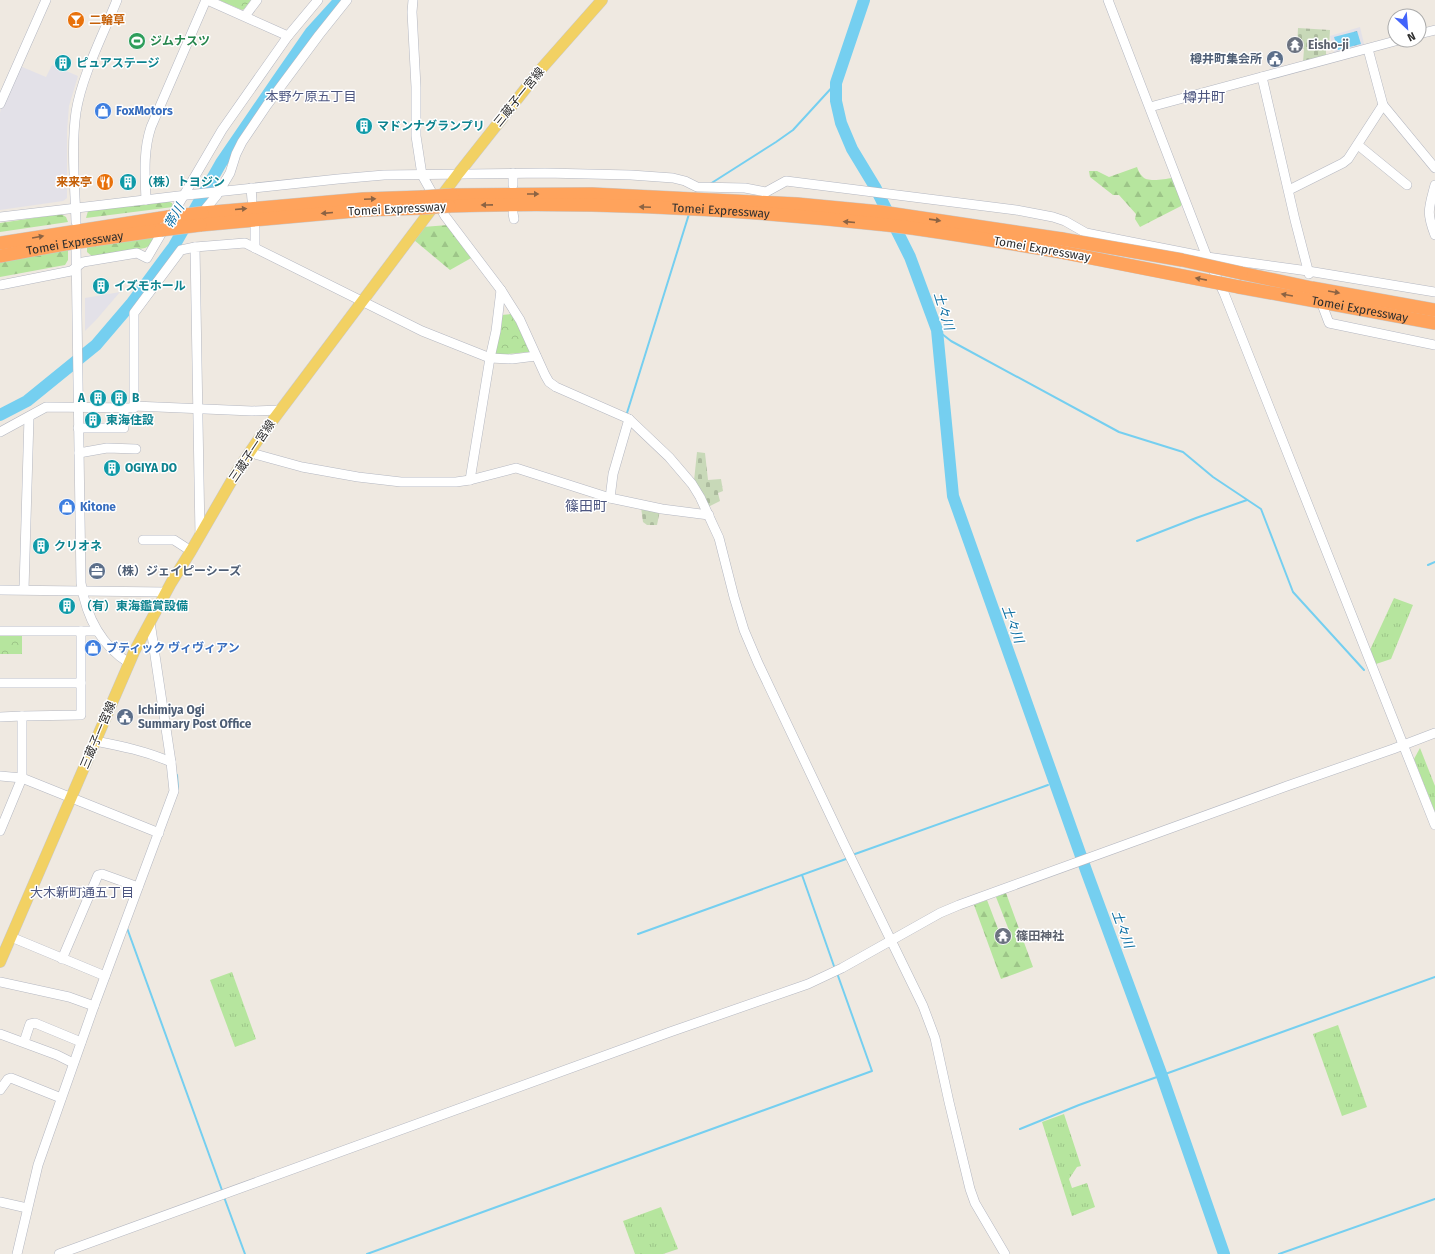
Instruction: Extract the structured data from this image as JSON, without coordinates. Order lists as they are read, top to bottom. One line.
{"streets":{"highway":["Tomei Expressway"],"main road":["三蔵子一宮線"]},"crossings":[["三蔵子一宮線","Tomei Expressway"]],"districts":["本野ケ原五丁目","樽井町","篠田町","大木新町通五丁目"],"water":["帯川","土々川"],"places":{"bar":["二輪草"],"sports":["ジムナスツ"],"temple":["Eisho-ji","篠田神社"],"public building":["樽井町集会所","Ichimiya Ogi Summary Post Office"],"building":["ピュアステージ","マドンナグランプリ","（株）トヨジン","イズモホール","A","B","東海住設","OGIYA DO","クリオネ","（有）東海鑑賞設備"],"shop":["FoxMotors","Kitone","ブティック ヴィヴィアン"],"restaurant":["来来亭"],"office":["（株）ジェイピーシーズ"]},"north":"bottom right"}
